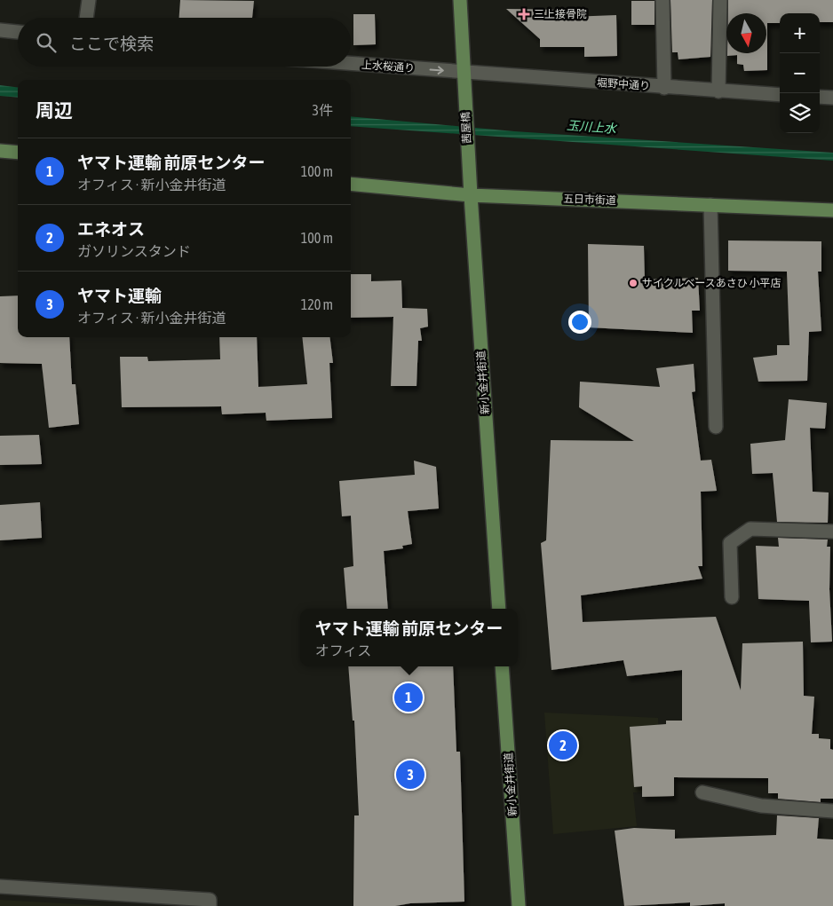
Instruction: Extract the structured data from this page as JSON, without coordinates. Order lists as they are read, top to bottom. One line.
{"streets":{"main road":["茜屋橋","五日市街道","新小金井街道"],"street":["上水桜通り","堀野中通り"]},"crossings":[["上水桜通り","堀野中通り"],["上水桜通り","茜屋橋"],["堀野中通り","茜屋橋"],["茜屋橋","新小金井街道"],["五日市街道","新小金井街道"]],"one_way":["上水桜通り"],"water":["玉川上水"],"places":{"health":["三上接骨院"],"other":["サイクルベースあさひ 小平店"]},"north":"bottom","page":{"map_buttons":["+","−"],"search":"ここで検索","heading":["周辺","3件"],"list":[{"mark":"1","name":"ヤマト運輸 前原センター","note":"オフィス · 新小金井街道","value":"100 m"},{"mark":"2","name":"エネオス","note":"ガソリンスタンド","value":"100 m"},{"mark":"3","name":"ヤマト運輸","note":"オフィス · 新小金井街道","value":"120 m"}],"popup":["ヤマト運輸 前原センター","オフィス"],"pins":["1","2","3"]}}
